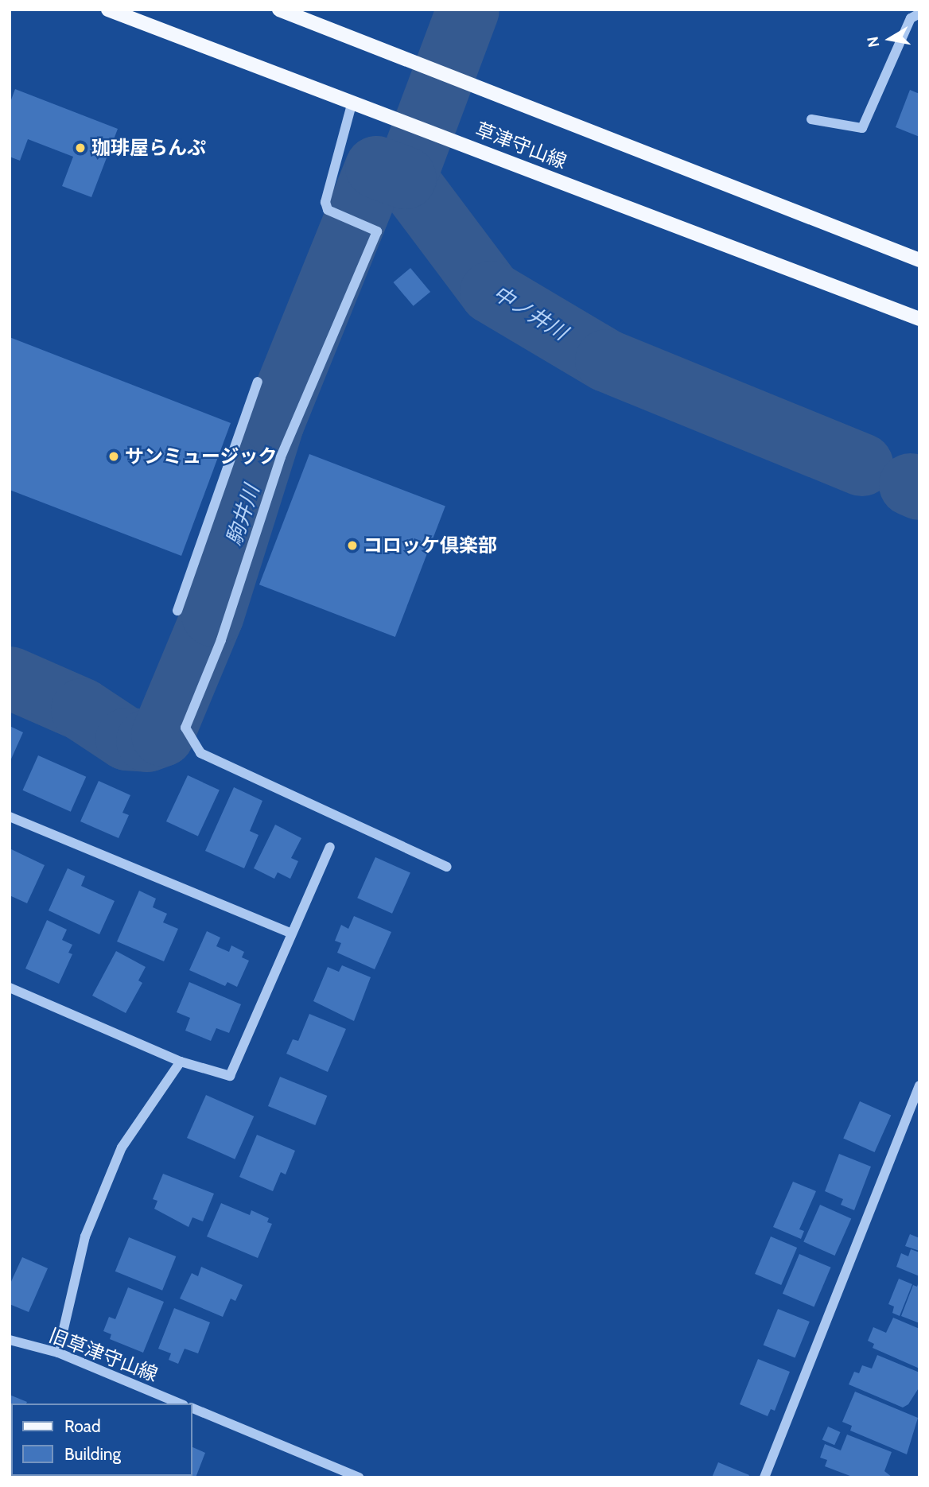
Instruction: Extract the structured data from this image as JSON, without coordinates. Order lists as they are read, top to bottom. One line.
{"streets":{"main road":["草津守山線"],"street":["旧草津守山線"]},"water":["中ノ井川","駒井川"],"places":["珈琲屋らんぷ","サンミュージック","コロッケ倶楽部"],"legend":["Road","Building"],"north":"left"}
